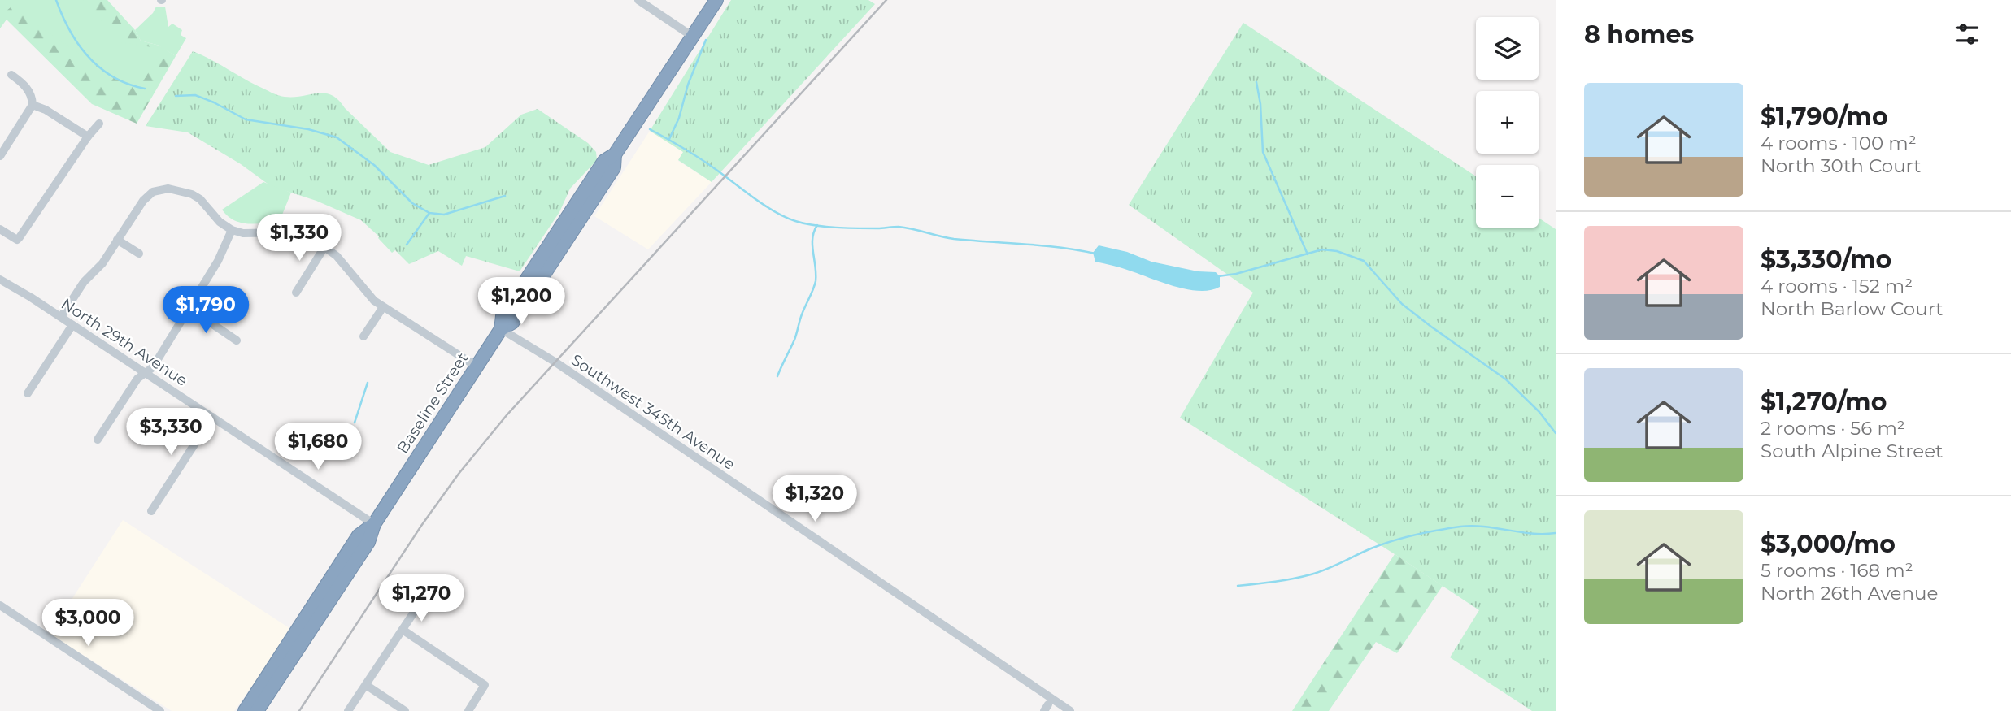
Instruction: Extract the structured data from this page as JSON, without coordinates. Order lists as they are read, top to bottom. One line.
{"streets":{"highway":["Baseline Street"],"street":["North 29th Avenue","Southwest 345th Avenue"]},"crossings":[["North 29th Avenue","Baseline Street"],["Baseline Street","Southwest 345th Avenue"]],"page":{"heading":"8 homes","map_buttons":["+","−"],"list":[{"name":"$1,790/mo","note":"4 rooms · 100 m² · North 30th Court"},{"name":"$3,330/mo","note":"4 rooms · 152 m² · North Barlow Court"},{"name":"$1,270/mo","note":"2 rooms · 56 m² · South Alpine Street"},{"name":"$3,000/mo","note":"5 rooms · 168 m² · North 26th Avenue"}],"price":["$1,330","$1,200","$1,790","$3,330","$1,680","$1,320","$1,270","$3,000"]}}
